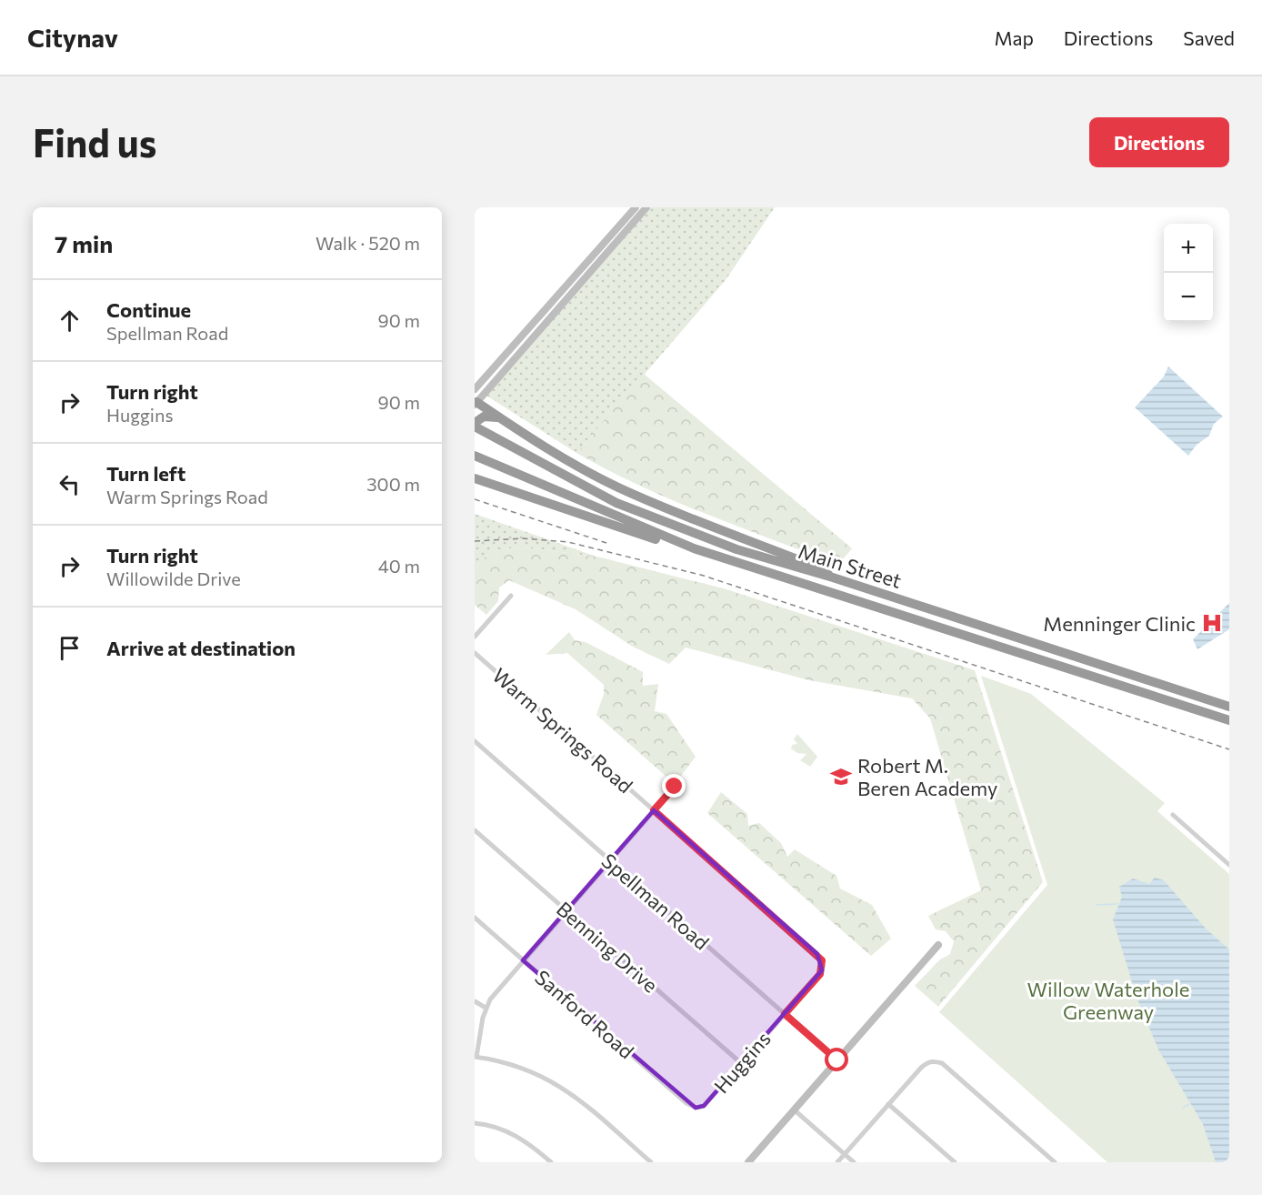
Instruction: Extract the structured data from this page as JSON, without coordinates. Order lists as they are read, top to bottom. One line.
{"streets":{"highway":["Main Street"],"street":["Warm Springs Road","Spellman Road","Benning Drive","Sanford Road","Huggins"]},"crossings":[["Warm Springs Road","Huggins"],["Spellman Road","Huggins"],["Benning Drive","Huggins"],["Sanford Road","Huggins"]],"parks":["Willow Waterhole Greenway"],"places":{"hospital":["Menninger Clinic"],"school or university":["Robert M. Beren Academy"]},"page":{"header":"Citynav","nav":["Map","Directions","Saved"],"buttons":"Directions","title":"Find us","heading":["7 min","Walk · 520 m"],"map_buttons":["+","−"],"list":[["Continue","Spellman Road","90 m"],["Turn right","Huggins","90 m"],["Turn left","Warm Springs Road","300 m"],["Turn right","Willowilde Drive","40 m"],"Arrive at destination"]}}
